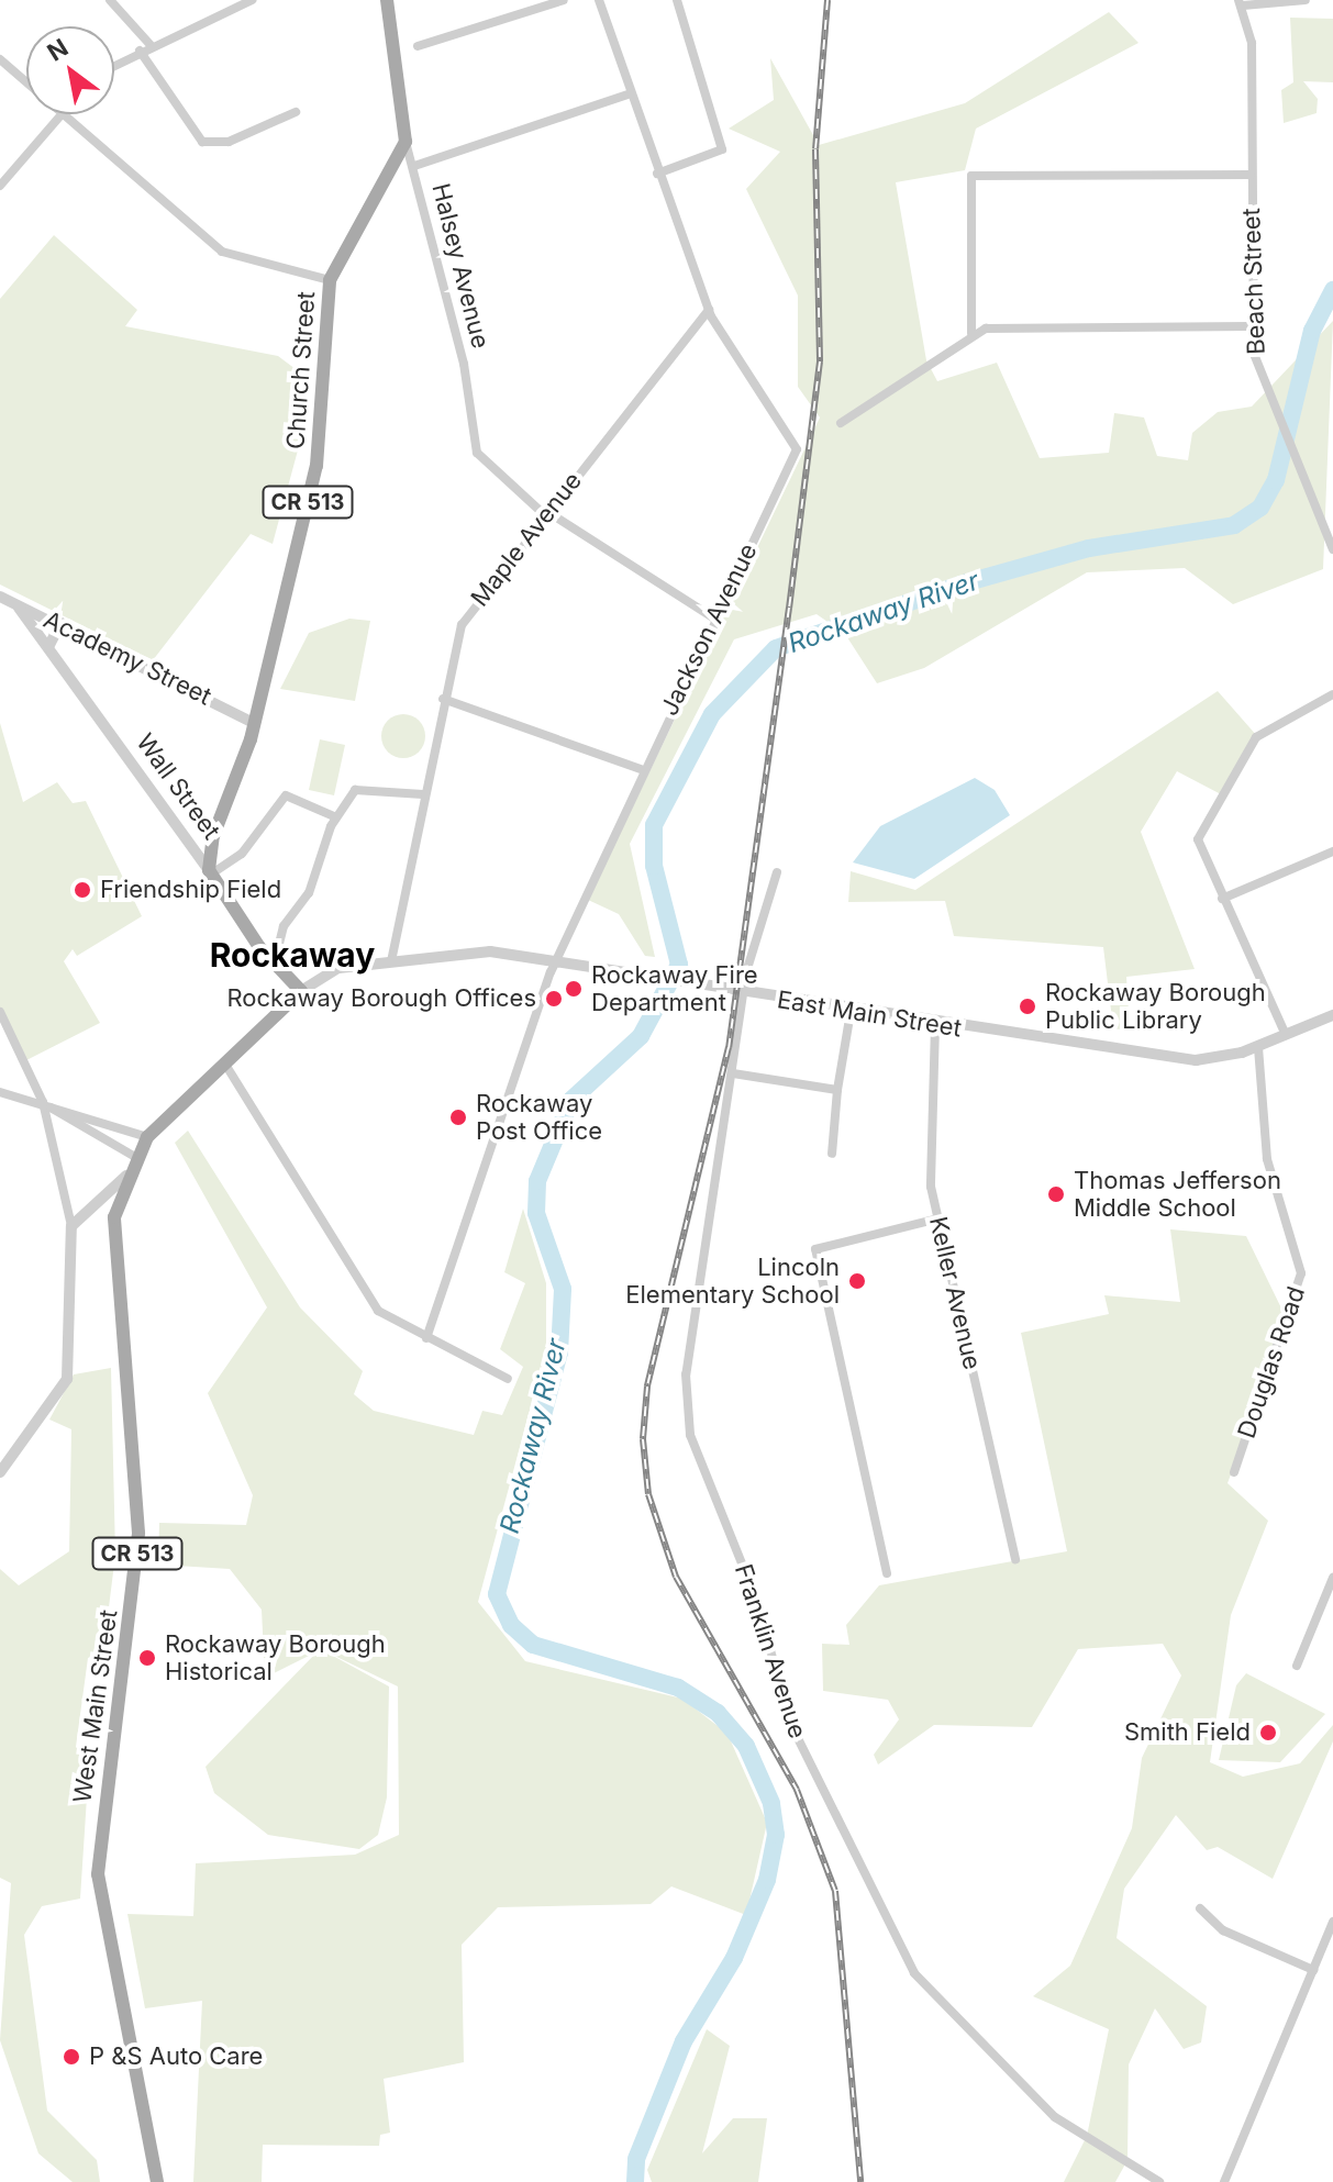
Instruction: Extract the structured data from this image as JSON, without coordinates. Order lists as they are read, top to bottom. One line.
{"streets":{"main road":["Halsey Avenue","Church Street","CR 513","Wall Street","West Main Street"],"street":["Beach Street","Maple Avenue","Jackson Avenue","Academy Street","East Main Street","Keller Avenue","Douglas Road","Franklin Avenue"]},"crossings":[["Halsey Avenue","Church Street"],["Halsey Avenue","Maple Avenue"],["Halsey Avenue","Jackson Avenue"],["Church Street","Academy Street"],["Church Street","Wall Street"],["Maple Avenue","Jackson Avenue"],["Maple Avenue","East Main Street"],["Jackson Avenue","East Main Street"],["Academy Street","Wall Street"],["Wall Street","East Main Street"],["Wall Street","West Main Street"],["East Main Street","Keller Avenue"],["East Main Street","Douglas Road"],["East Main Street","Franklin Avenue"],["East Main Street","West Main Street"]],"districts":["Rockaway"],"water":["Rockaway River"],"places":["Friendship Field","Rockaway Fire Department","Rockaway Borough Offices","Rockaway Borough Public Library","Rockaway Post Office","Thomas Jefferson Middle School","Lincoln Elementary School","Rockaway Borough Historical","Smith Field","P &S Auto Care"],"north":"top left"}
